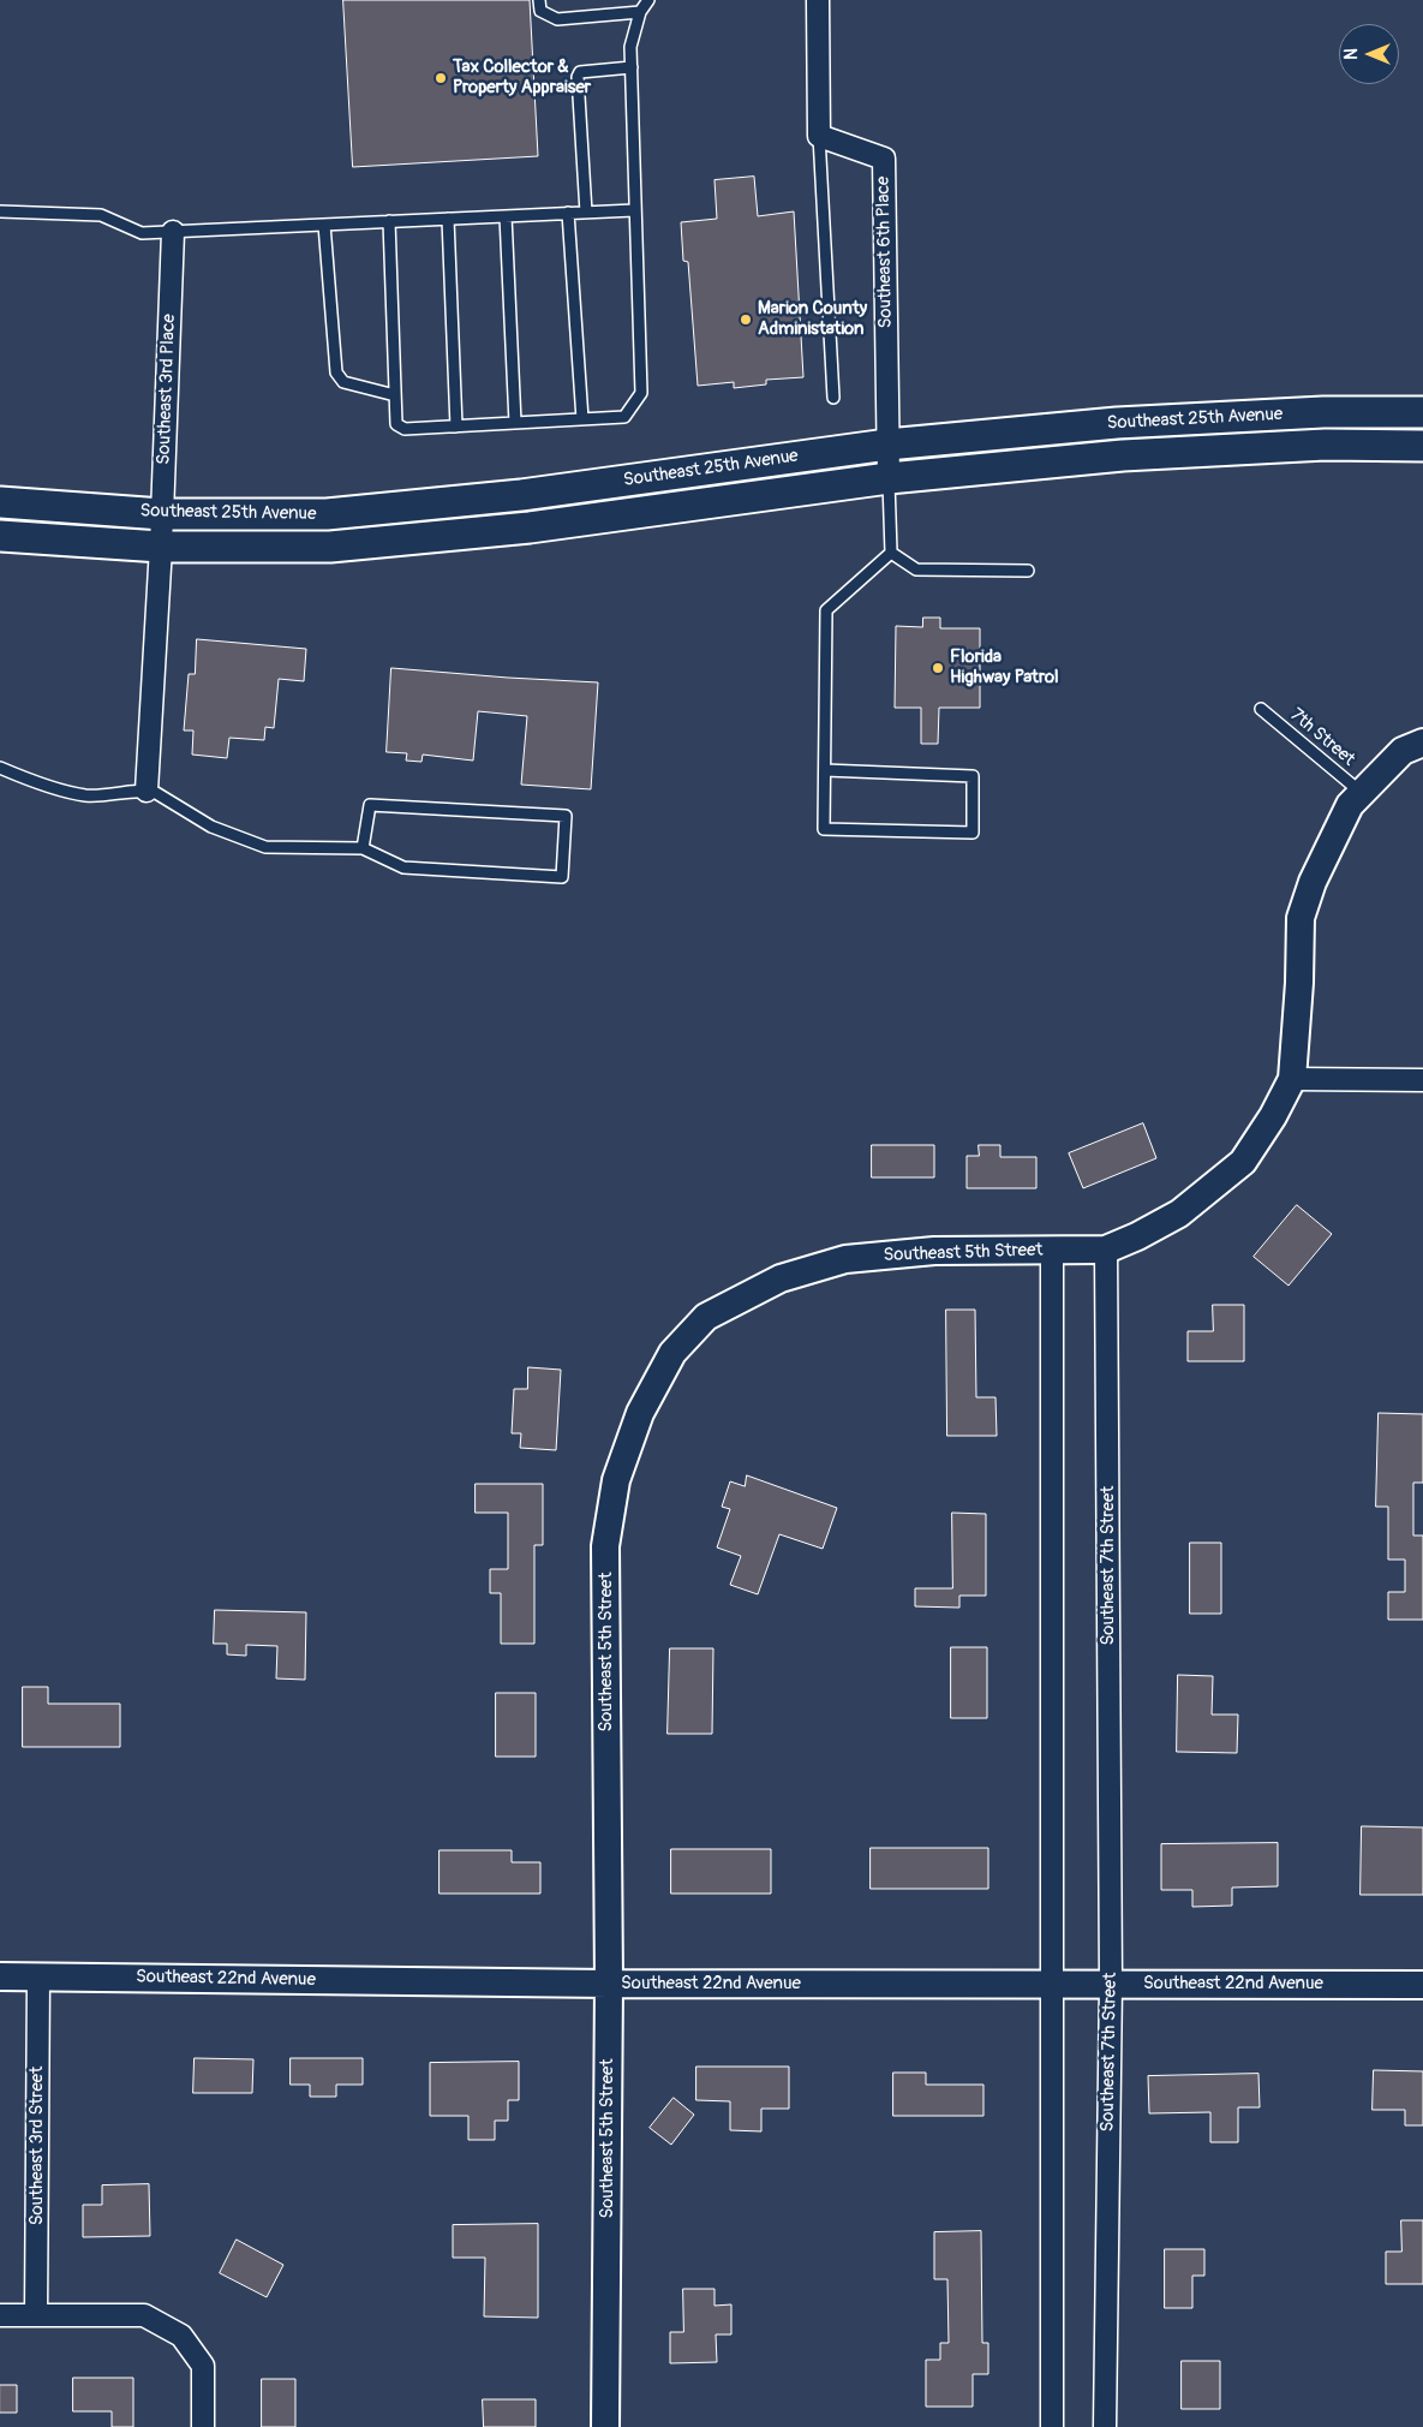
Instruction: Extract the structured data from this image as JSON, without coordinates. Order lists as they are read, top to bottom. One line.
{"streets":{"main road":["Southeast 25th Avenue"],"street":["Southeast 6th Place","Southeast 3rd Place","Southeast 5th Street","Southeast 7th Street","Southeast 22nd Avenue","Southeast 3rd Street"],"lane":["7th Street"]},"crossings":[["Southeast 6th Place","Southeast 25th Avenue"],["Southeast 3rd Place","Southeast 25th Avenue"],["Southeast 5th Street","Southeast 7th Street"],["Southeast 5th Street","Southeast 22nd Avenue"],["Southeast 7th Street","Southeast 22nd Avenue"],["Southeast 22nd Avenue","Southeast 3rd Street"]],"places":["Tax Collector & Property Appraiser","Marion County Administation","Florida Highway Patrol"],"north":"left"}
